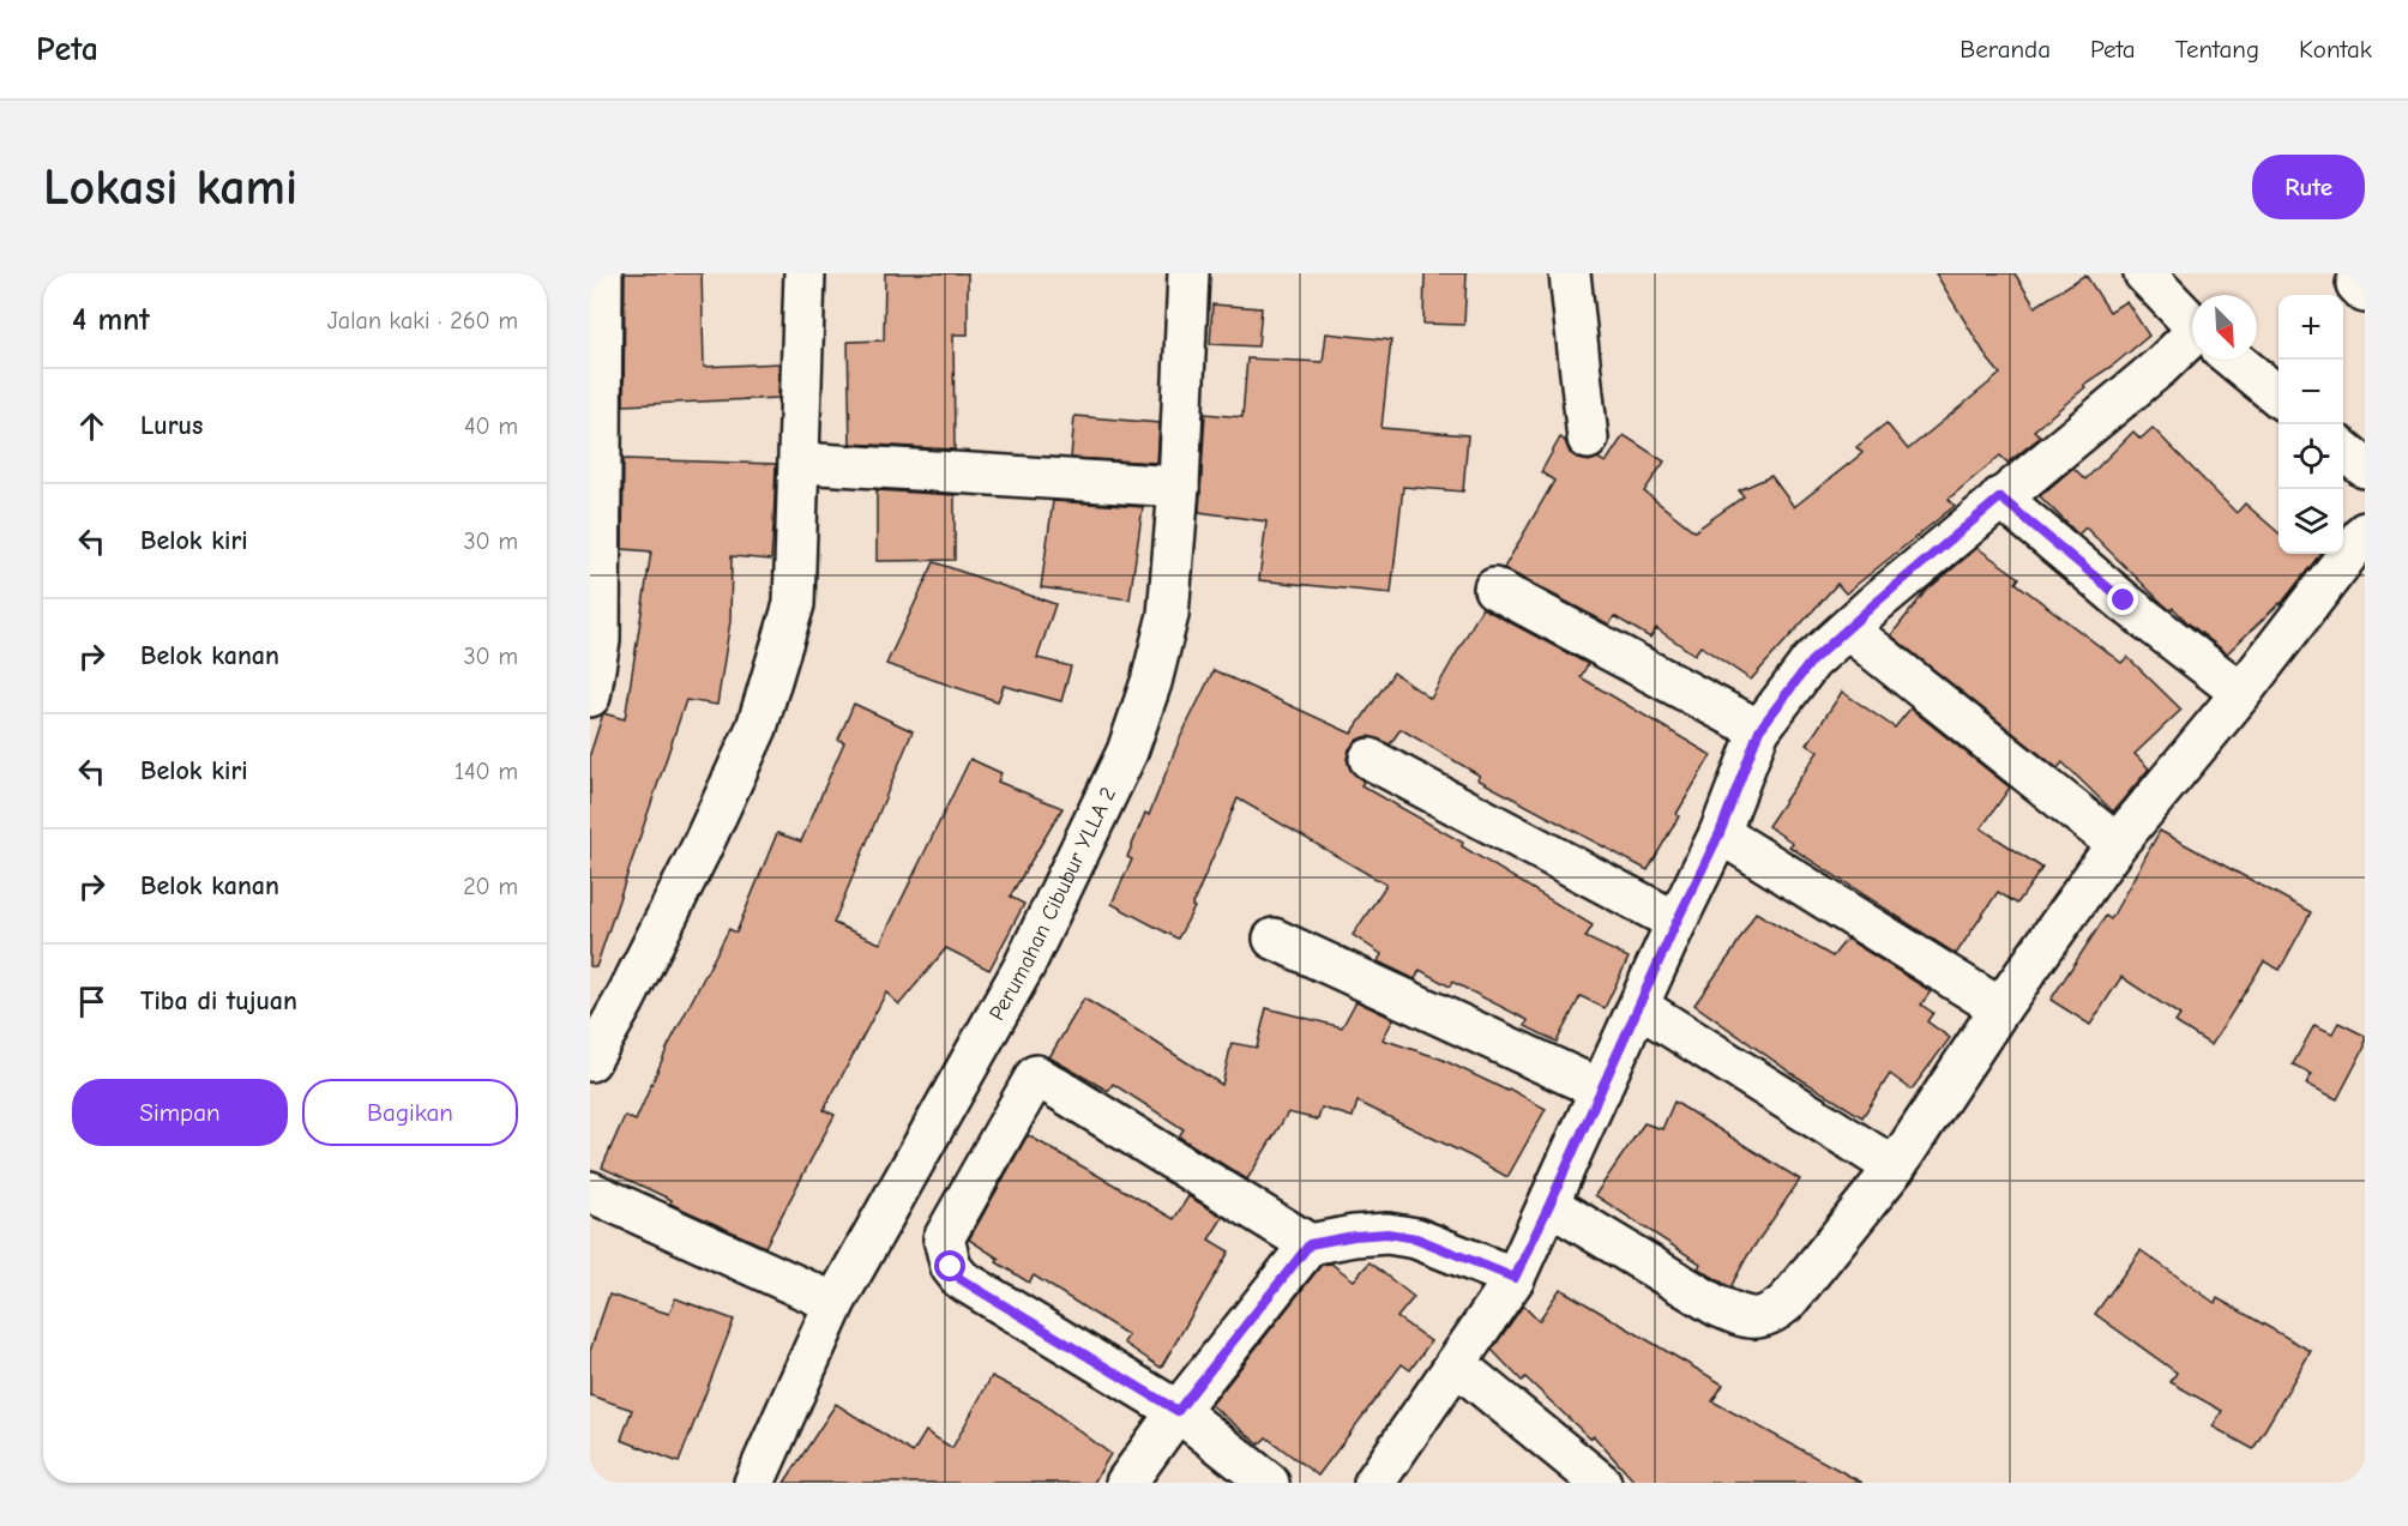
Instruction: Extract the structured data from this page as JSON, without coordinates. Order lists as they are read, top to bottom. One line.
{"streets":{"street":["Perumahan Cibubur YLLA 2"]},"north":"bottom right","page":{"header":"Peta","nav":["Beranda","Peta","Tentang","Kontak"],"buttons":["Rute",["Simpan","Bagikan"]],"title":"Lokasi kami","heading":["4 mnt","Jalan kaki · 260 m"],"map_buttons":["+","−"],"list":[["Lurus","40 m"],["Belok kiri","30 m"],["Belok kanan","30 m"],["Belok kiri","140 m"],["Belok kanan","20 m"],"Tiba di tujuan"]}}
